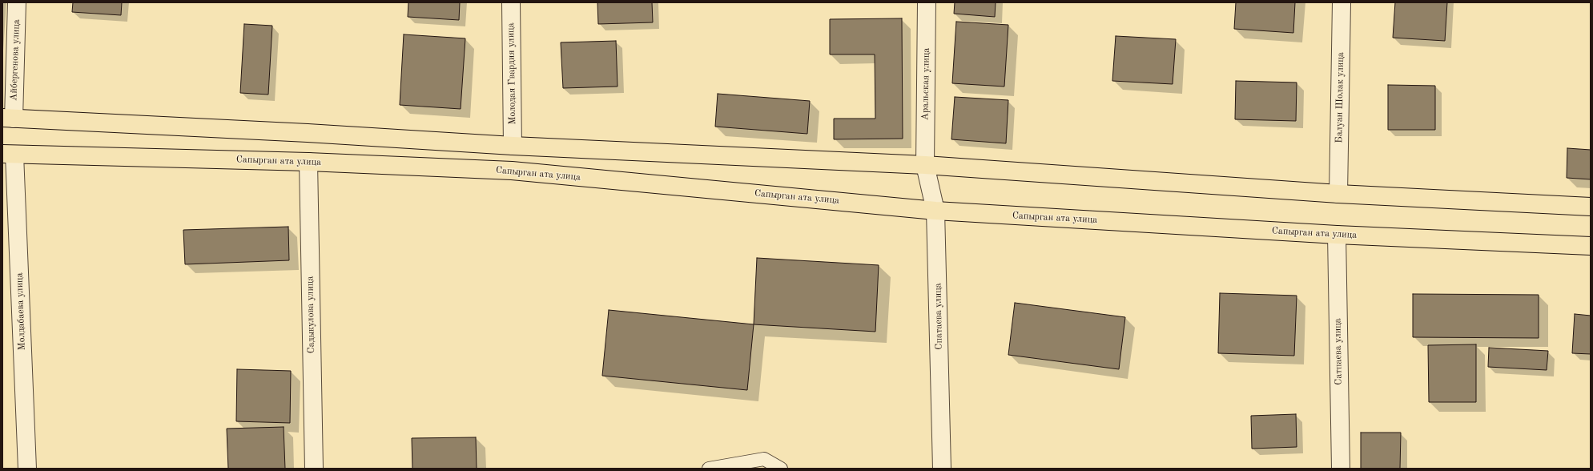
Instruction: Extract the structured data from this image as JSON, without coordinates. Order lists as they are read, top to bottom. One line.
{"streets":{"main road":["Сапырган ата улица"],"street":["Айбергенова улица","Молодая Гвардия улица","Аральская улица","Балуан Шолак улица","Молдабаева улица","Садыкулова улица","Спатаева улица","Сатпаева улица"]},"crossings":[["Аральская улица","Спатаева улица"],["Сапырган ата улица","Молдабаева улица"],["Сапырган ата улица","Садыкулова улица"],["Сапырган ата улица","Спатаева улица"],["Сапырган ата улица","Сатпаева улица"]]}
